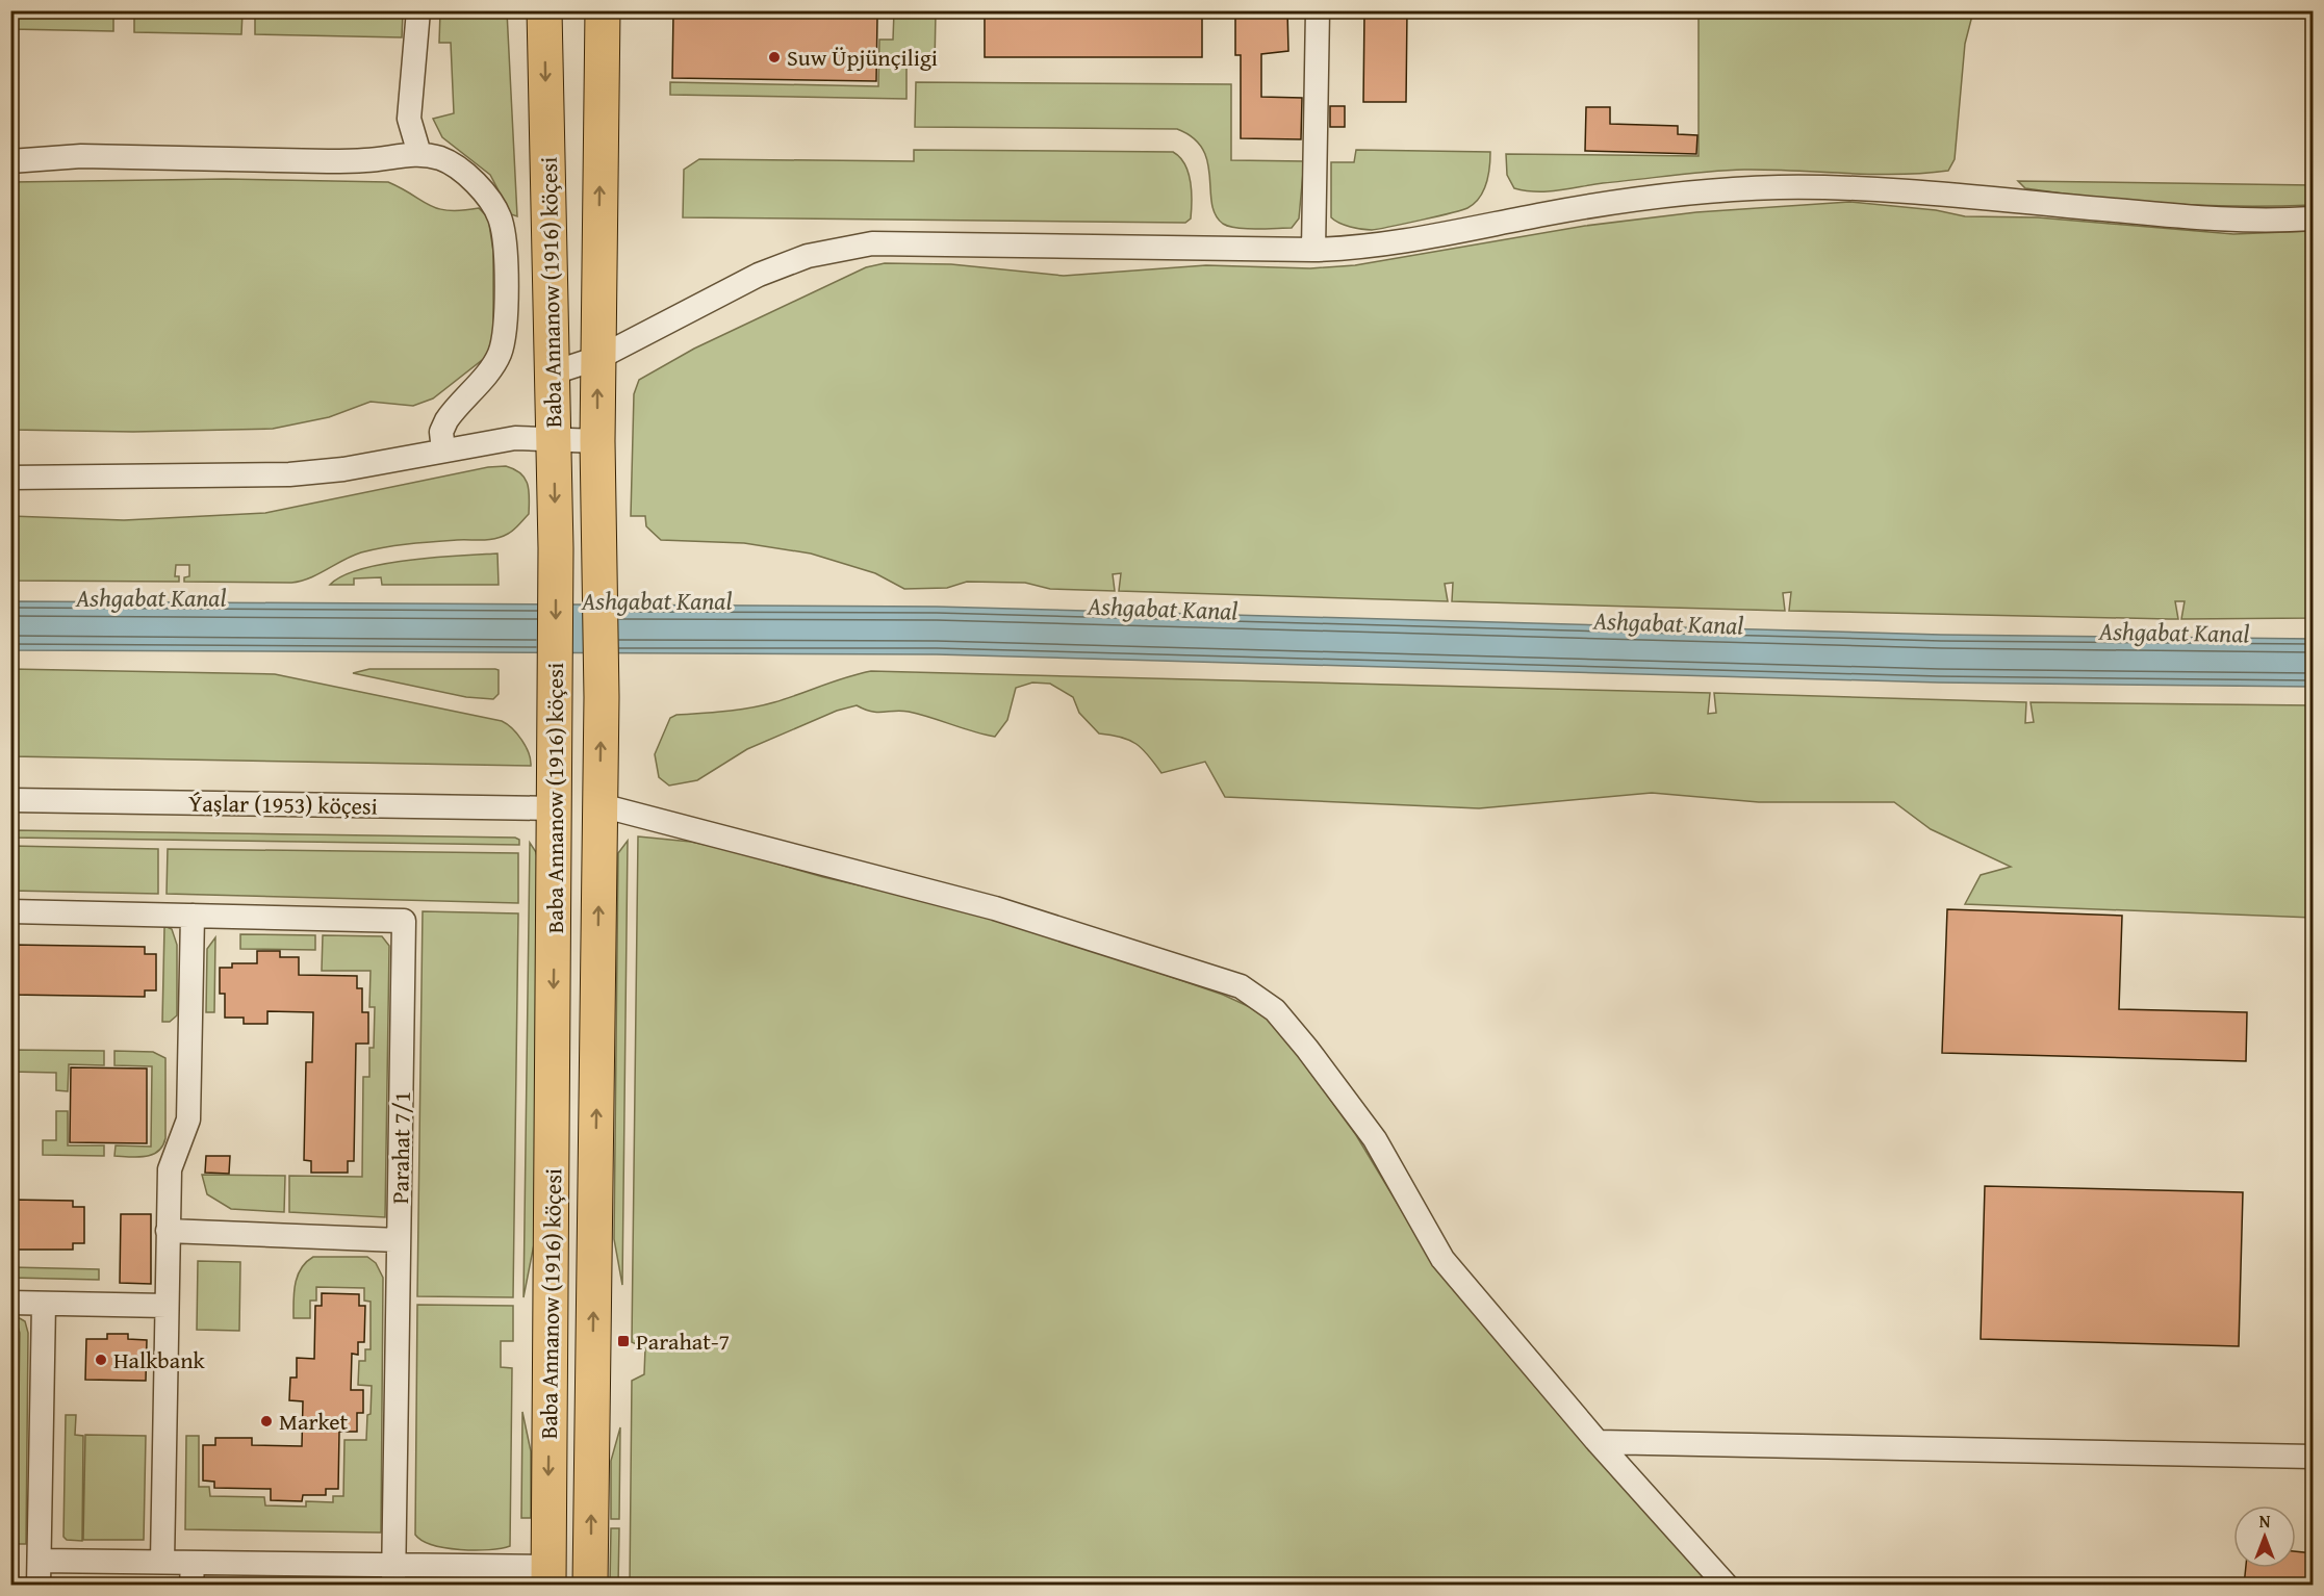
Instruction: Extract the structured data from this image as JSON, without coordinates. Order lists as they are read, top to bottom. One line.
{"streets":{"main road":["Baba Annanow (1916) köçesi"],"street":["Ýaşlar (1953) köçesi","Parahat 7/1"]},"crossings":[["Baba Annanow (1916) köçesi","Ýaşlar (1953) köçesi"]],"water":["Ashgabat Kanal"],"places":{"other":["Suw Üpjünçiligi","Halkbank","Market"],"transit":["Parahat-7"]},"north":"top"}
